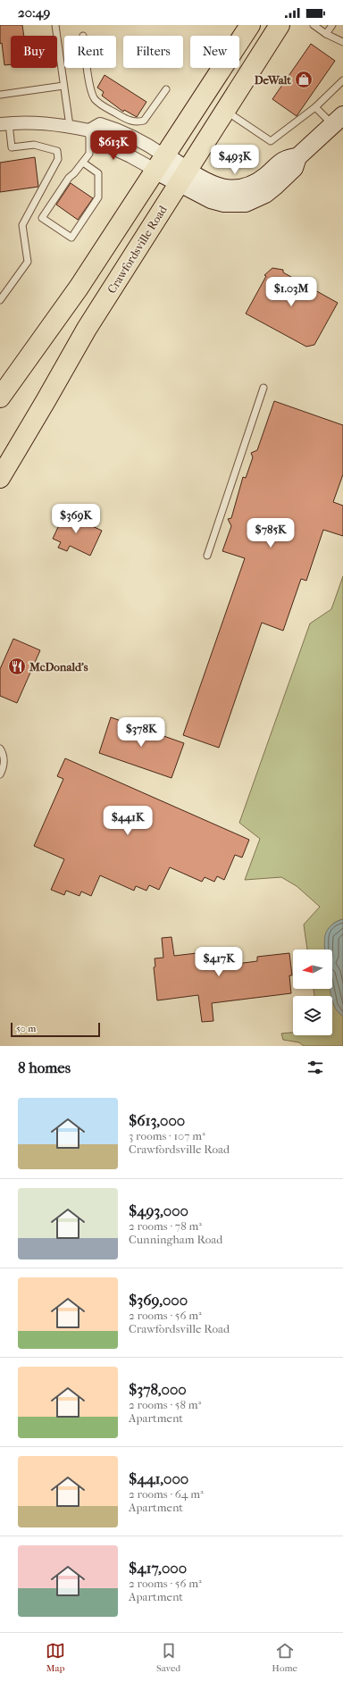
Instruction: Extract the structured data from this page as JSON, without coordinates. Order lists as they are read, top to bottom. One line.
{"streets":{"main road":["Crawfordsville Road"]},"places":{"shop":["DeWalt"],"restaurant":["McDonald's"]},"scale_bar":"50 m","north":"left","page":{"status":"20:49","chip":["Buy","Rent","Filters","New"],"price":["$613K","$493K","$1.03M","$369K","$785K","$378K","$441K","$417K"],"scale":"50 m","heading":"8 homes","list":[{"name":"$613,000","note":"3 rooms · 107 m² · Crawfordsville Road"},{"name":"$493,000","note":"2 rooms · 78 m² · Cunningham Road"},{"name":"$369,000","note":"2 rooms · 56 m² · Crawfordsville Road"},{"name":"$378,000","note":"2 rooms · 58 m² · Apartment"},{"name":"$441,000","note":"2 rooms · 64 m² · Apartment"},{"name":"$417,000","note":"2 rooms · 56 m² · Apartment"}],"tabs":["Map","Saved","Home"]}}
